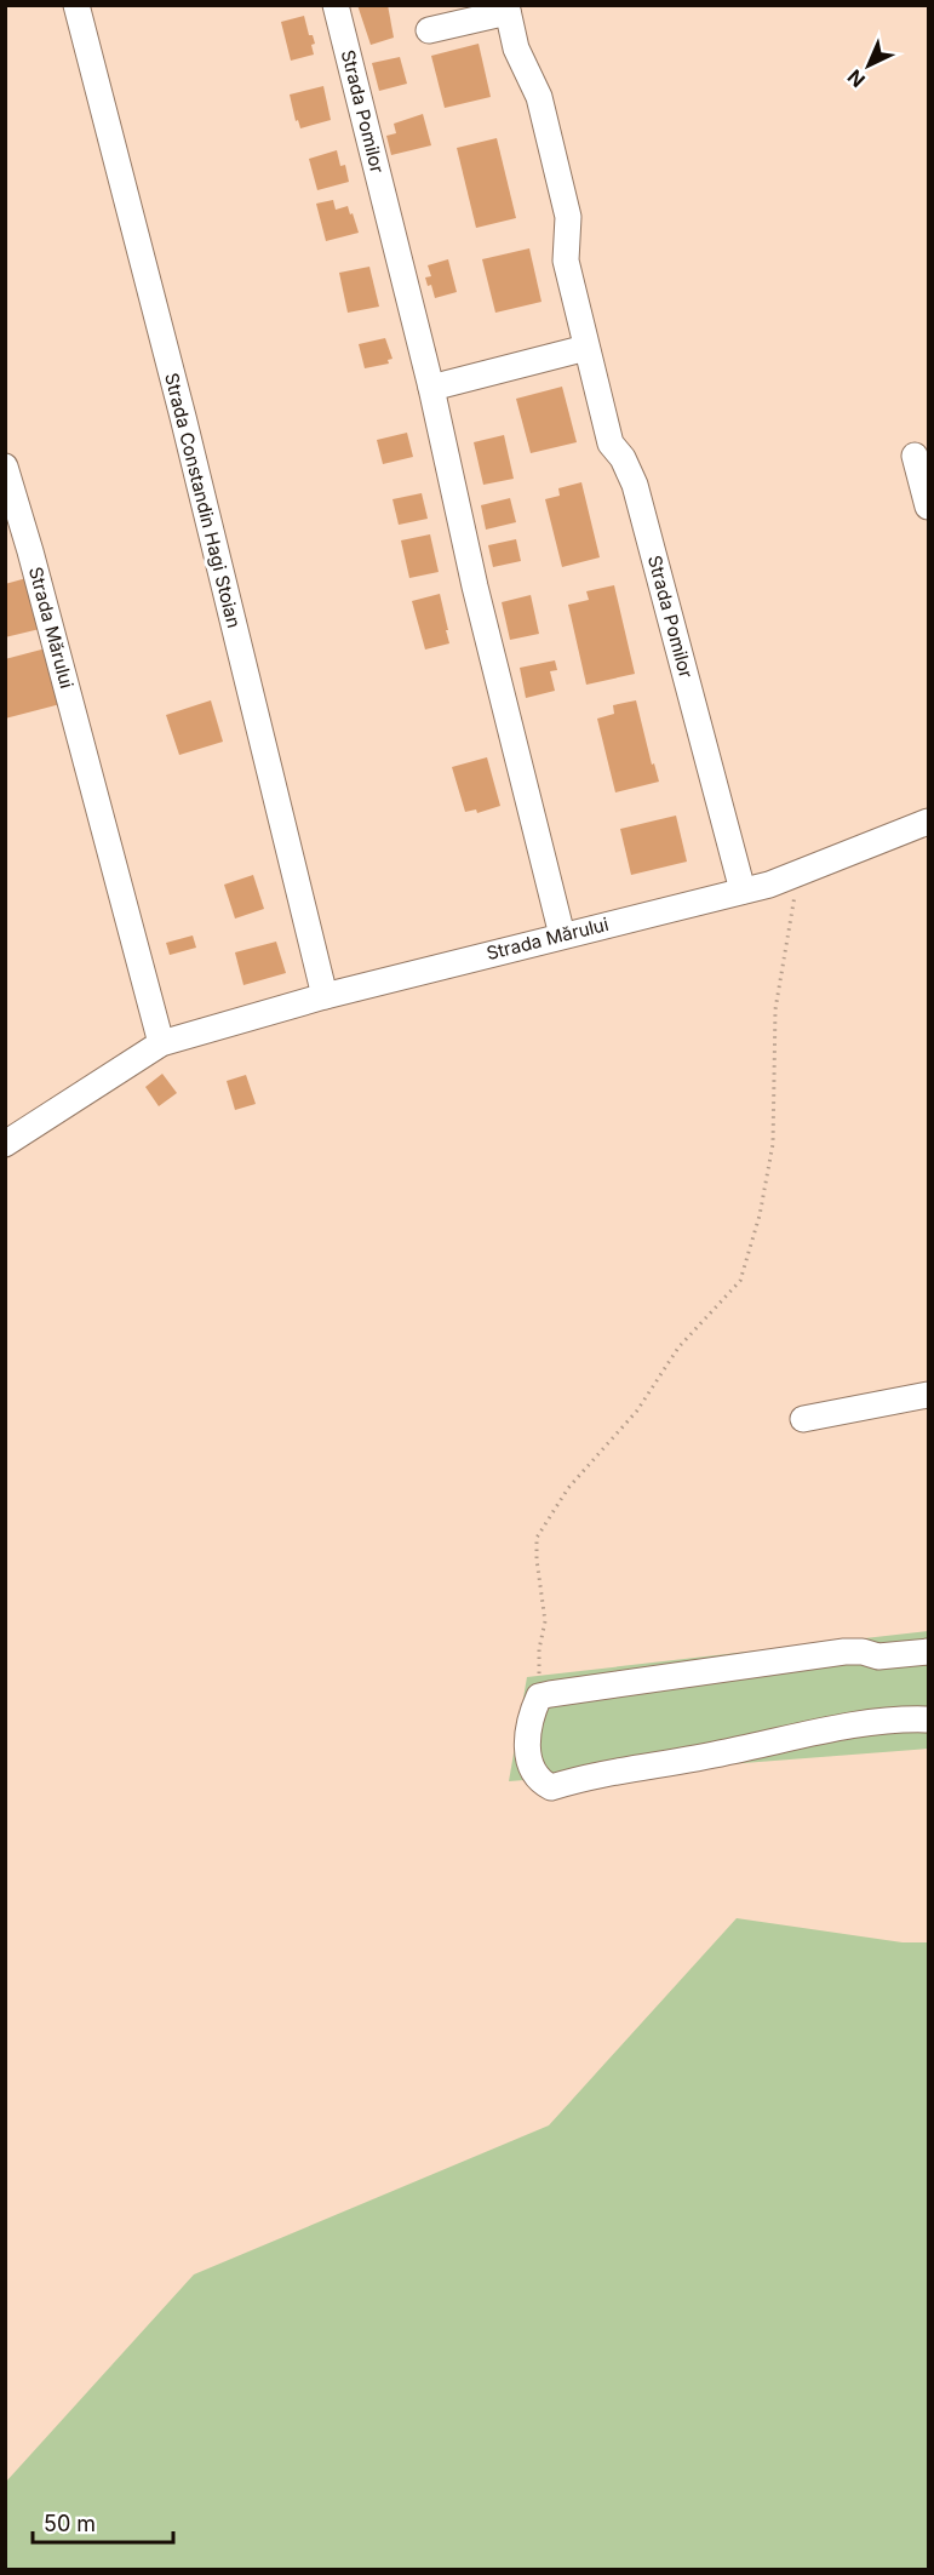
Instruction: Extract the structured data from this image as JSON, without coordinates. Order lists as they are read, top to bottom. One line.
{"streets":{"street":["Strada Pomilor","Strada Constandin Hagi Stoian","Strada Mărului"]},"crossings":[["Strada Pomilor","Strada Mărului"],["Strada Constandin Hagi Stoian","Strada Mărului"]],"scale_bar":"50 m","north":"bottom left"}
